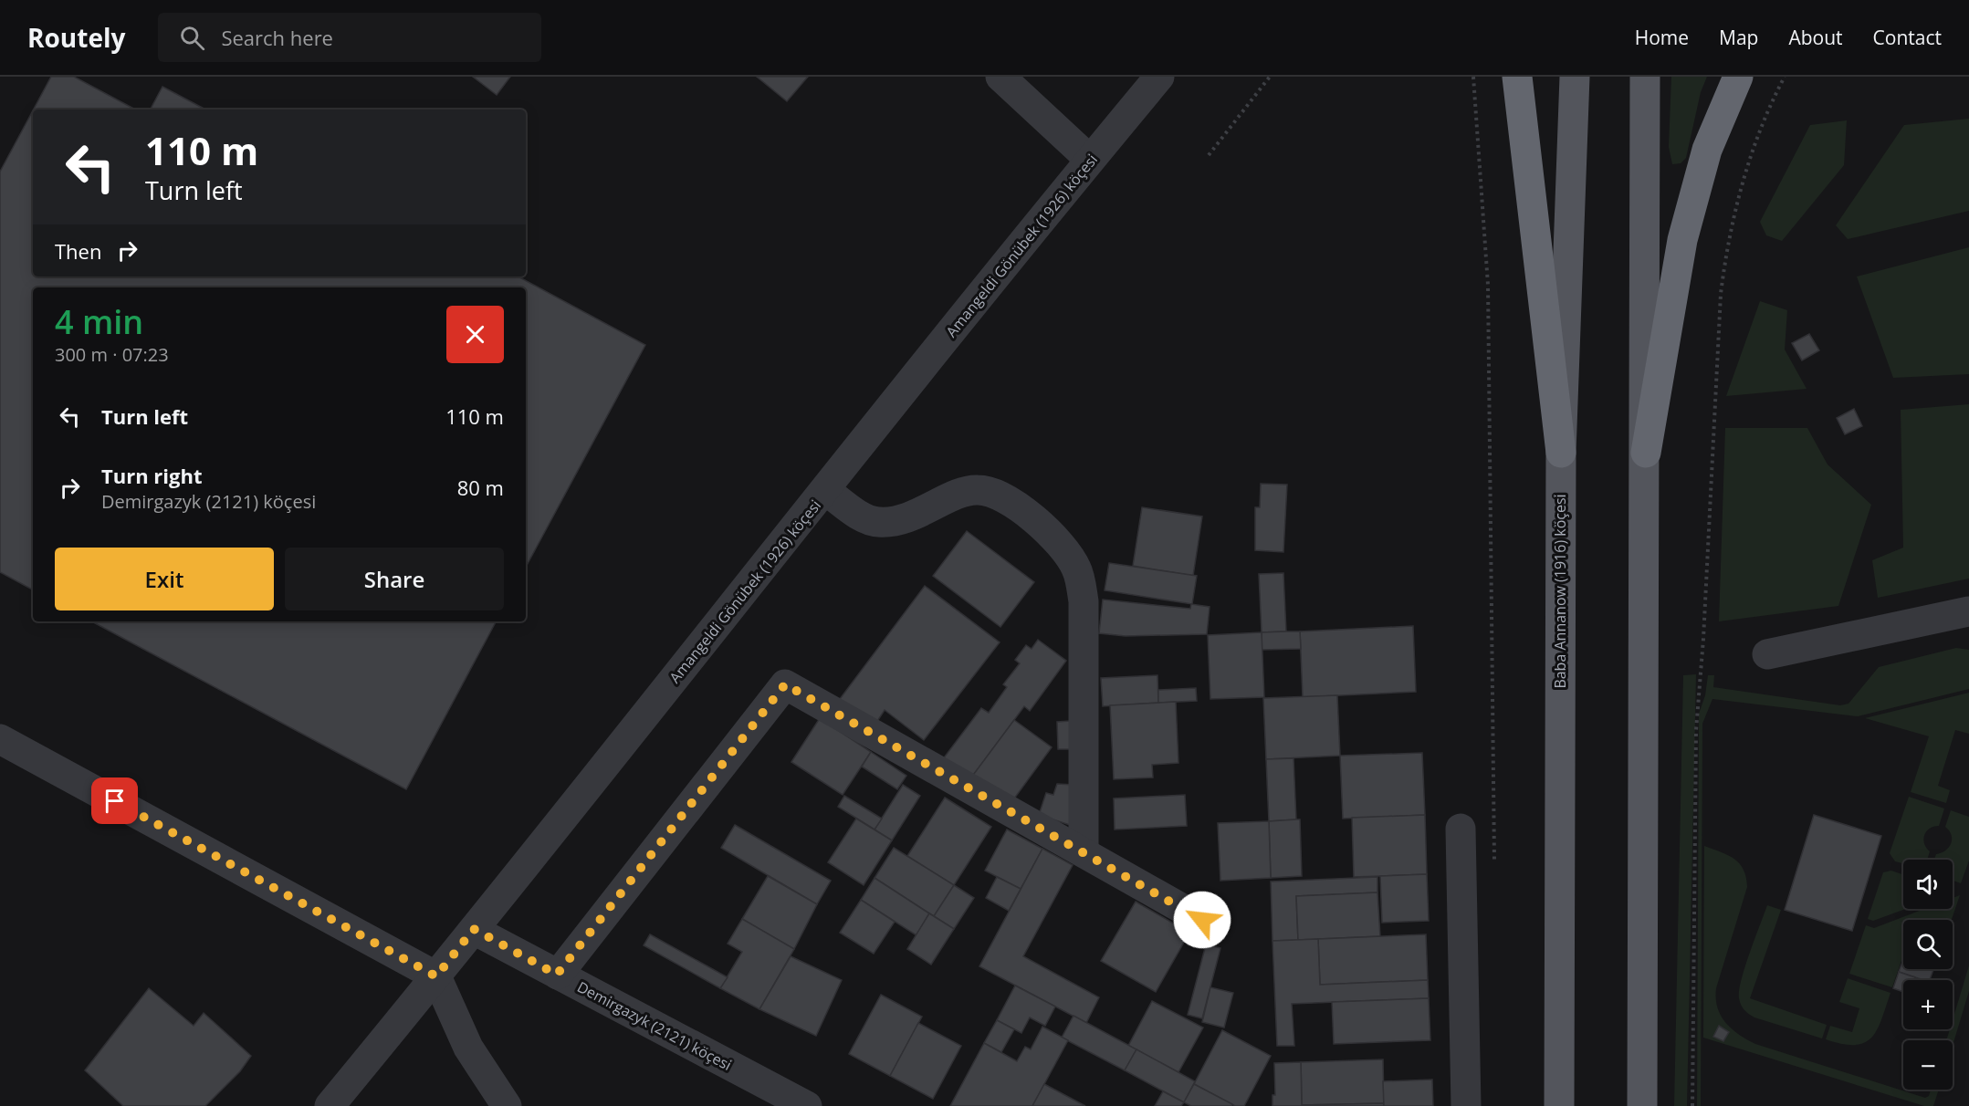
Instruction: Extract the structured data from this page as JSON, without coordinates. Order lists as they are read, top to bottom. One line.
{"streets":{"main road":["Baba Annanow (1916) köçesi"],"street":["Amangeldi Gönübek (1926) köçesi","Demirgazyk (2121) köçesi"]},"crossings":[["Amangeldi Gönübek (1926) köçesi","Demirgazyk (2121) köçesi"]],"page":{"header":"Routely","search":"Search here","nav":["Home","Map","About","Contact"],"turn":["110 m","Turn left"],"then":"Then","heading":["4 min","300 m · 07:23"],"list":[{"name":"Turn left","value":"110 m"},{"name":"Turn right","note":"Demirgazyk (2121) köçesi","value":"80 m"}],"buttons":["Exit","Share"],"map_buttons":["+","−"]}}
